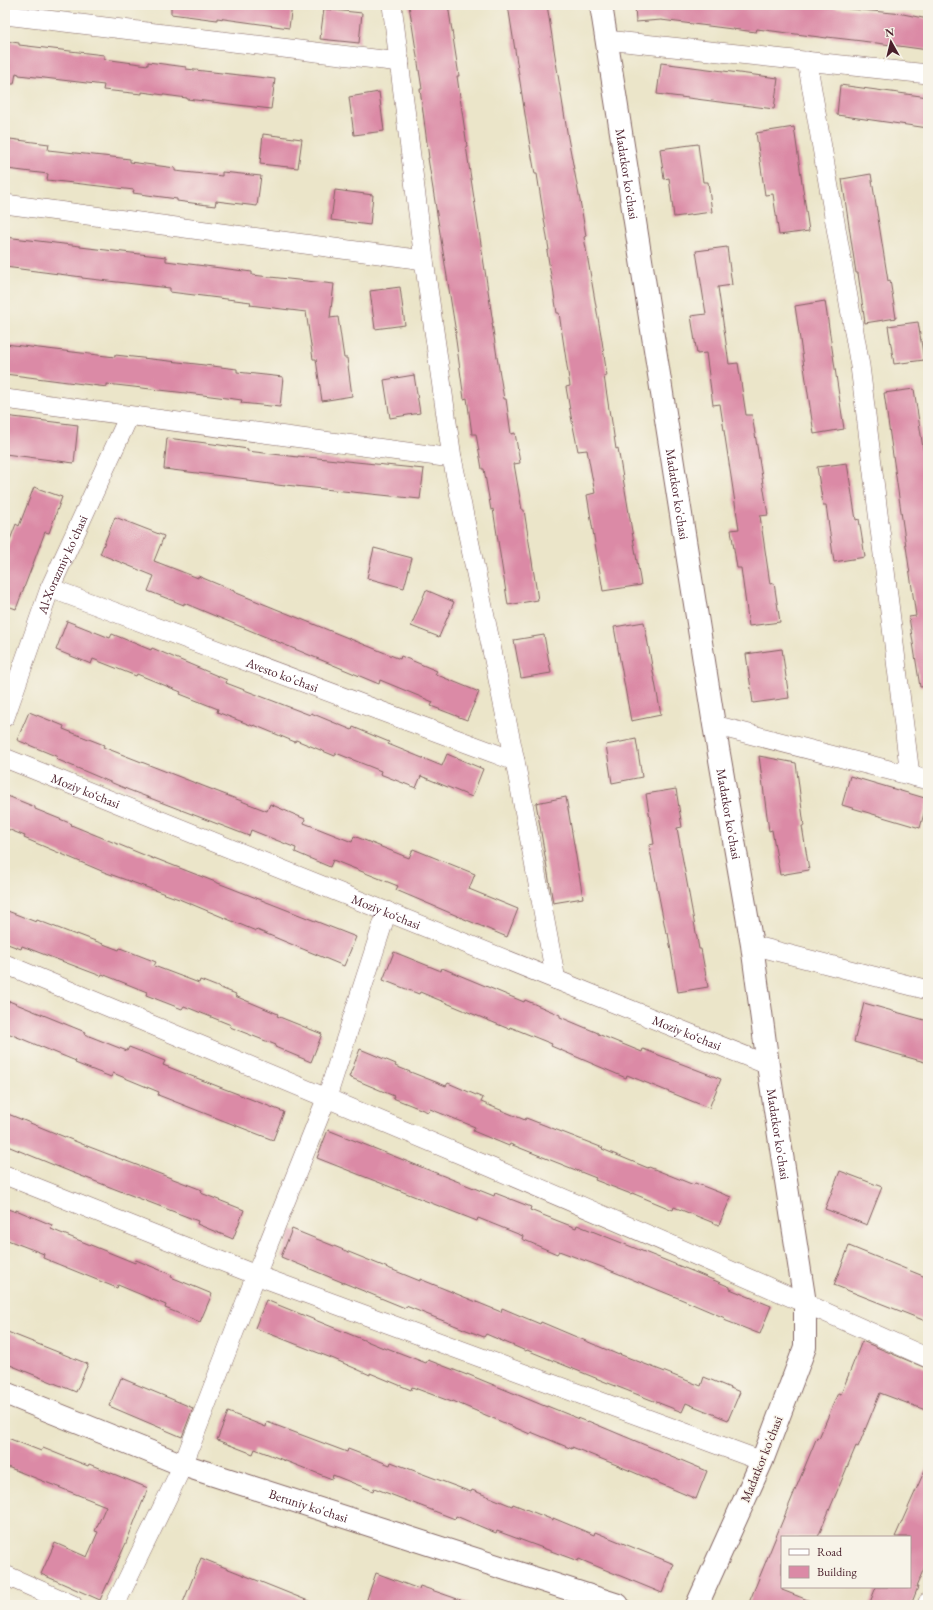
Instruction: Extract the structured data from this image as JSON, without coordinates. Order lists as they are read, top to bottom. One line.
{"streets":{"street":["Madatkor ko'chasi","Al-Xorazmiy ko'chasi","Avesto ko'chasi","Moziy ko‘chasi","Beruniy ko'chasi"]},"crossings":[["Madatkor ko'chasi","Moziy ko‘chasi"],["Al-Xorazmiy ko'chasi","Avesto ko'chasi"]],"legend":["Road","Building"],"north":"top"}
